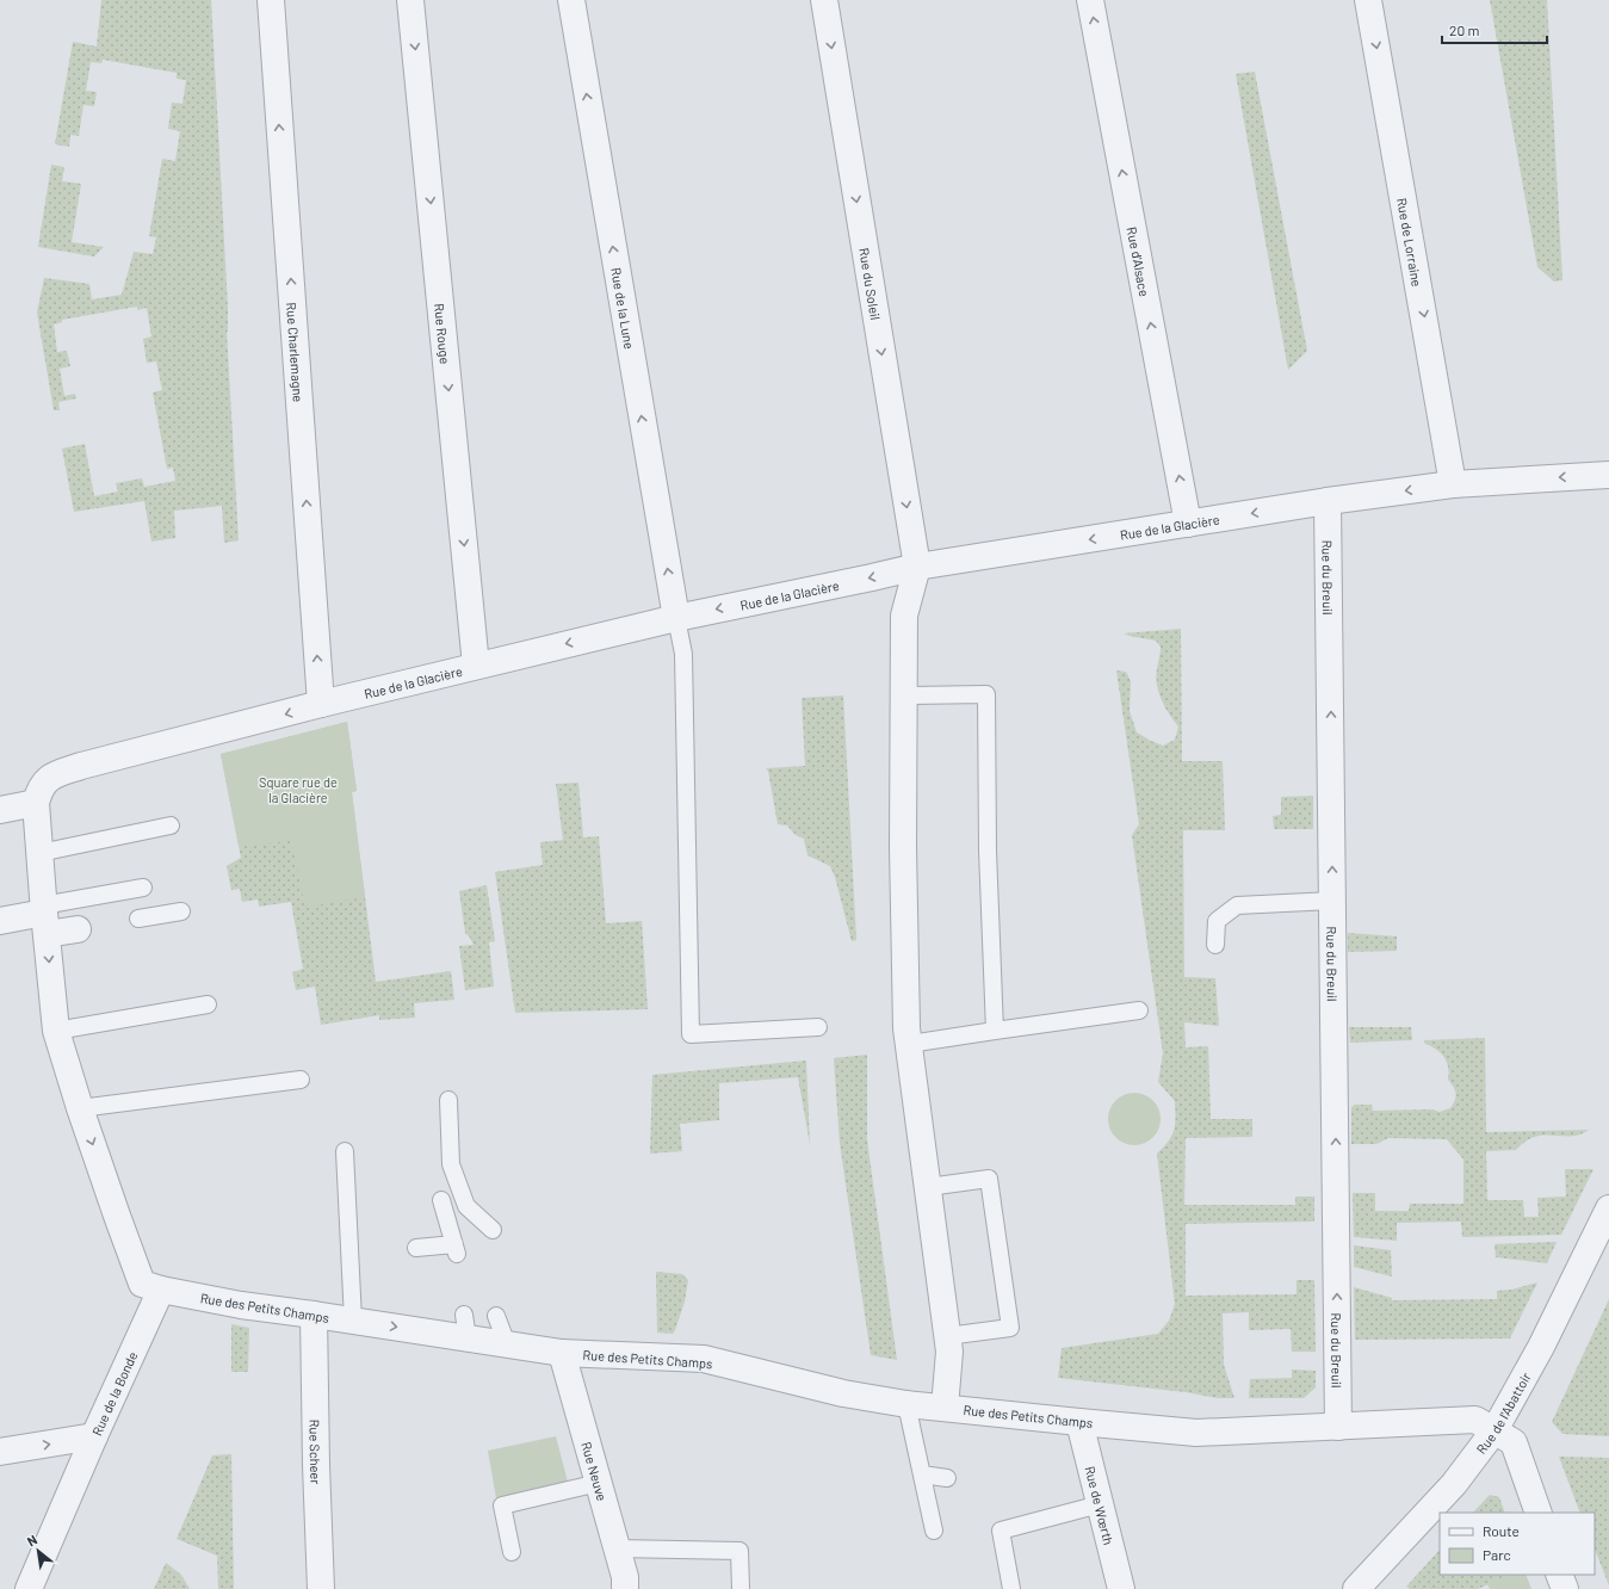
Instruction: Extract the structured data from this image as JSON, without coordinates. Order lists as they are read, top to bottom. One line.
{"streets":{"street":["Rue de Lorraine","Rue d'Alsace","Rue du Soleil","Rue de la Lune","Rue Rouge","Rue Charlemagne","Rue de la Glacière","Rue du Breuil","Rue des Petits Champs","Rue de la Bonde","Rue de l'Abattoir","Rue Scheer","Rue Neuve","Rue de Wœrth"]},"crossings":[["Rue de Lorraine","Rue de la Glacière"],["Rue d'Alsace","Rue de la Glacière"],["Rue du Soleil","Rue de la Glacière"],["Rue de la Lune","Rue de la Glacière"],["Rue Rouge","Rue de la Glacière"],["Rue Charlemagne","Rue de la Glacière"],["Rue de la Glacière","Rue du Breuil"],["Rue de la Glacière","Rue des Petits Champs"],["Rue du Breuil","Rue des Petits Champs"],["Rue des Petits Champs","Rue de la Bonde"],["Rue des Petits Champs","Rue de l'Abattoir"],["Rue des Petits Champs","Rue Scheer"],["Rue des Petits Champs","Rue Neuve"],["Rue des Petits Champs","Rue de Wœrth"]],"one_way":["Rue de Lorraine","Rue d'Alsace","Rue du Soleil","Rue de la Lune","Rue Rouge","Rue Charlemagne","Rue de la Glacière","Rue du Breuil","Rue de la Bonde"],"parks":["Square rue de la Glacière"],"legend":["Route","Parc"],"scale_bar":"20 m","north":"top left"}
